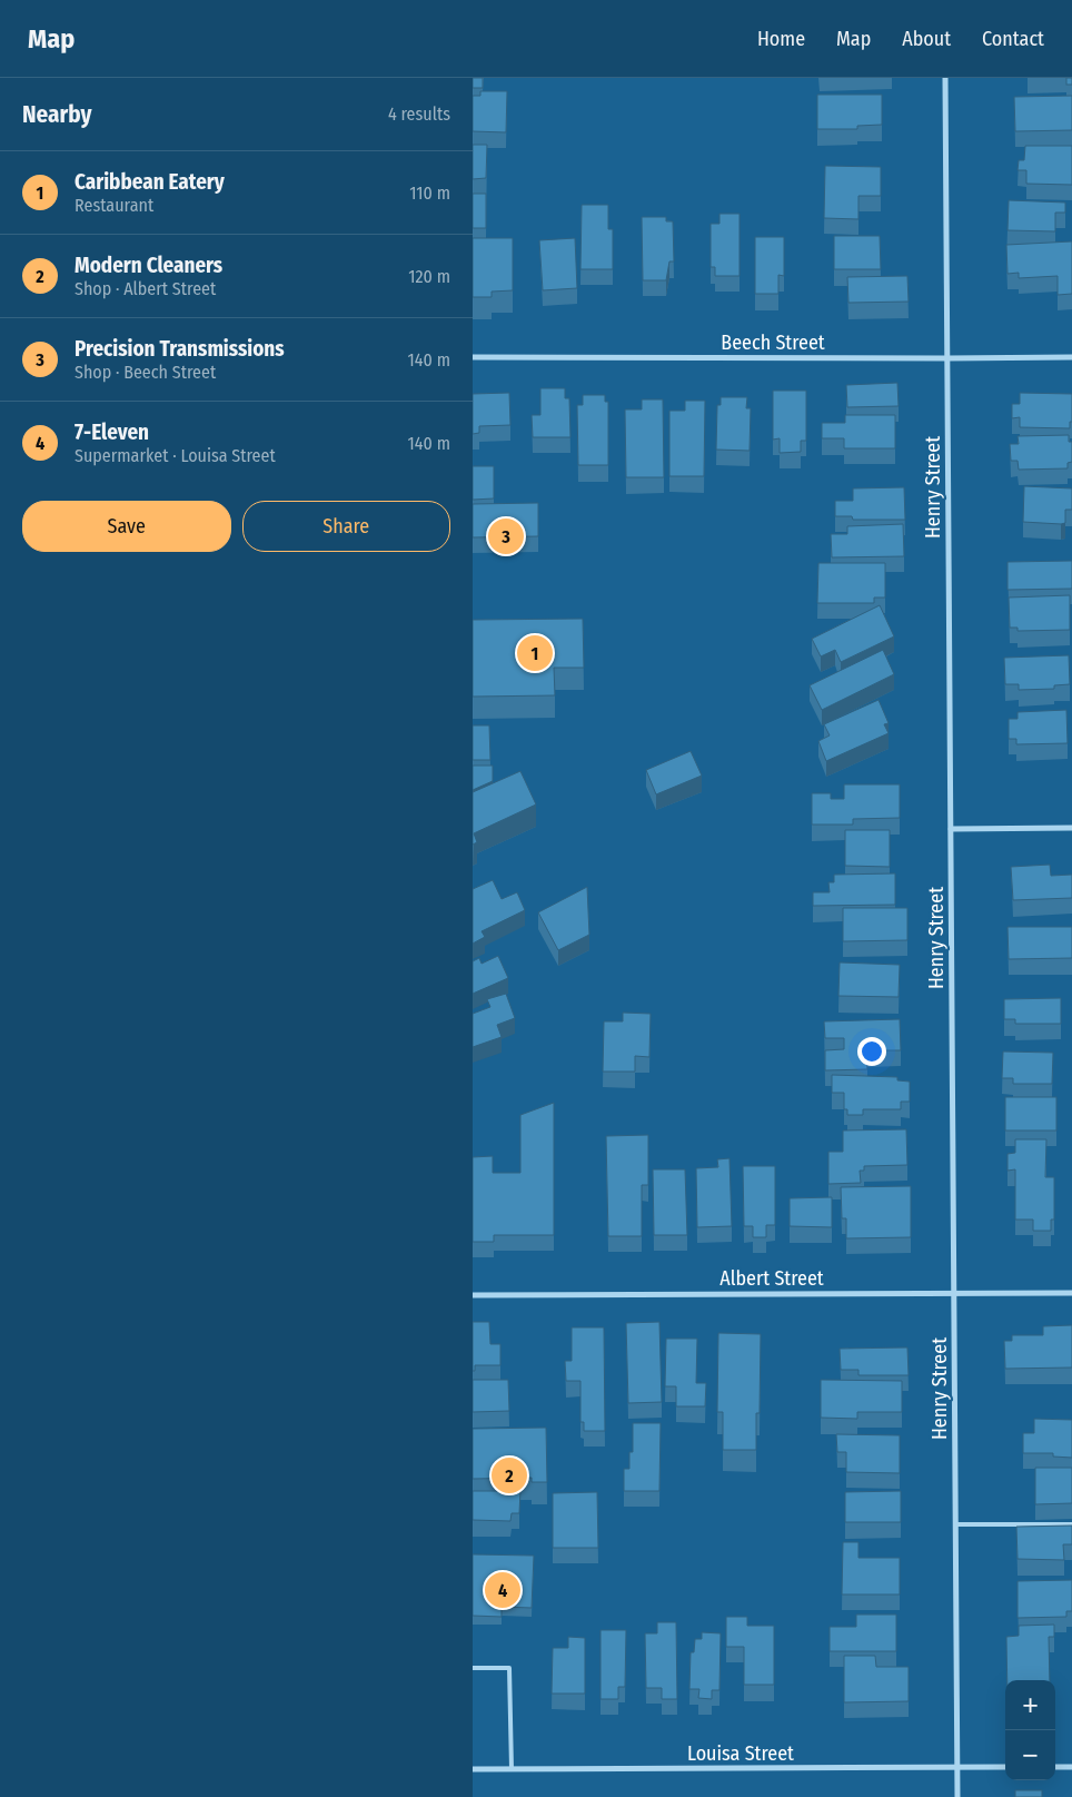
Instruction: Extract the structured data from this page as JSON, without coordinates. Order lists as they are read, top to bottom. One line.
{"streets":{"street":["Beech Street","Henry Street","Albert Street","Louisa Street"]},"crossings":[["Beech Street","Henry Street"],["Henry Street","Albert Street"],["Henry Street","Louisa Street"]],"page":{"header":"Map","nav":["Home","Map","About","Contact"],"heading":["Nearby","4 results"],"list":[{"mark":"1","name":"Caribbean Eatery","note":"Restaurant","value":"110 m"},{"mark":"2","name":"Modern Cleaners","note":"Shop · Albert Street","value":"120 m"},{"mark":"3","name":"Precision Transmissions","note":"Shop · Beech Street","value":"140 m"},{"mark":"4","name":"7-Eleven","note":"Supermarket · Louisa Street","value":"140 m"}],"buttons":["Save","Share"],"pins":["3","1","2","4"],"map_buttons":["+","−"]}}
